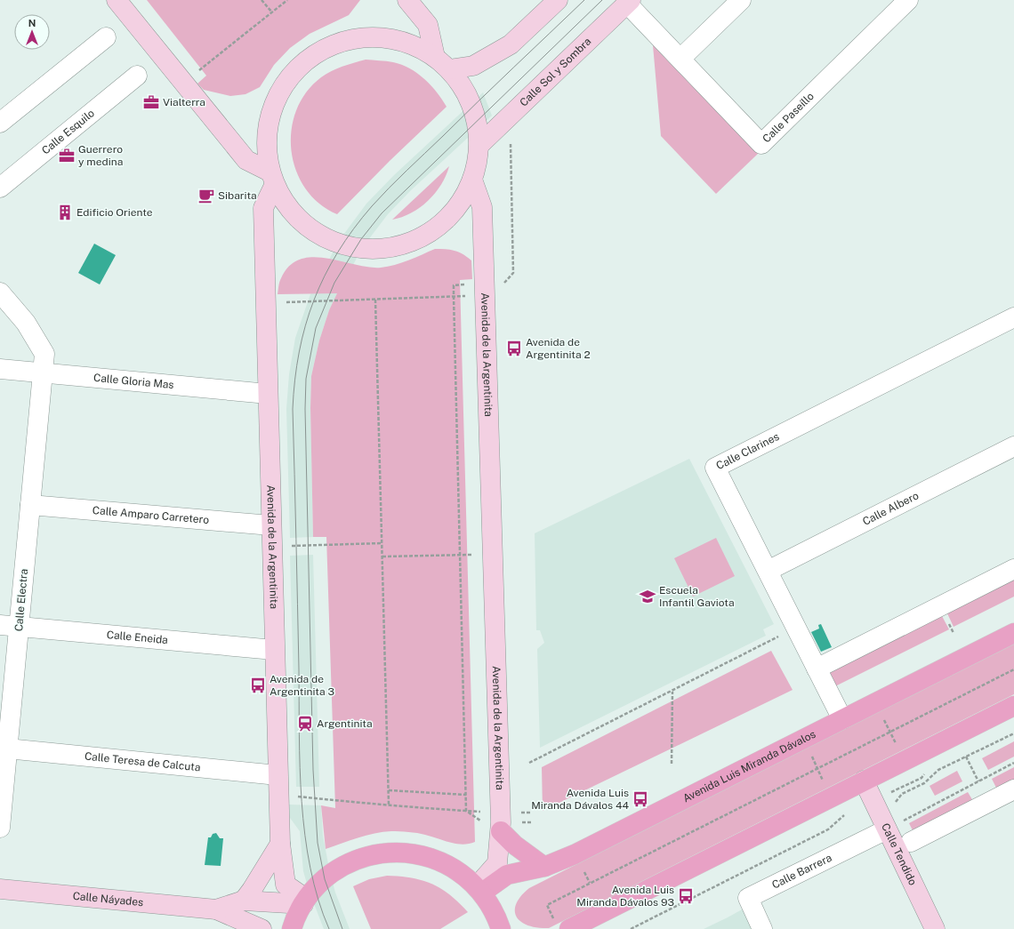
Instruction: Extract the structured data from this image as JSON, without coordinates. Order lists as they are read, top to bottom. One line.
{"streets":{"main road":["Calle Sol y Sombra","Avenida de la Argentinita","Avenida Luis Miranda Dávalos","Calle Tendido","Calle Náyades"],"street":["Calle Paseíllo","Calle Esquilo","Calle Gloria Mas","Calle Clarines","Calle Albero","Calle Amparo Carretero","Calle Electra","Calle Eneida","Calle Teresa de Calcuta","Calle Barrera"]},"crossings":[["Calle Sol y Sombra","Calle Paseíllo"],["Avenida de la Argentinita","Calle Gloria Mas"],["Avenida de la Argentinita","Calle Amparo Carretero"],["Avenida de la Argentinita","Calle Eneida"],["Avenida de la Argentinita","Calle Teresa de Calcuta"],["Avenida de la Argentinita","Avenida Luis Miranda Dávalos"],["Avenida de la Argentinita","Calle Náyades"],["Calle Gloria Mas","Calle Electra"],["Calle Clarines","Calle Albero"],["Calle Clarines","Avenida Luis Miranda Dávalos"],["Calle Amparo Carretero","Calle Electra"],["Calle Electra","Calle Eneida"],["Calle Electra","Calle Teresa de Calcuta"],["Calle Tendido","Calle Barrera"]],"places":{"office":["Vialterra","Guerrero y medina"],"cafe":["Sibarita"],"building":["Edificio Oriente"],"bus stop":["Avenida de Argentinita 2","Avenida de Argentinita 3","Avenida Luis Miranda Dávalos 44","Avenida Luis Miranda Dávalos 93"],"school or university":["Escuela Infantil Gaviota"],"station":["Argentinita"]},"north":"top"}
